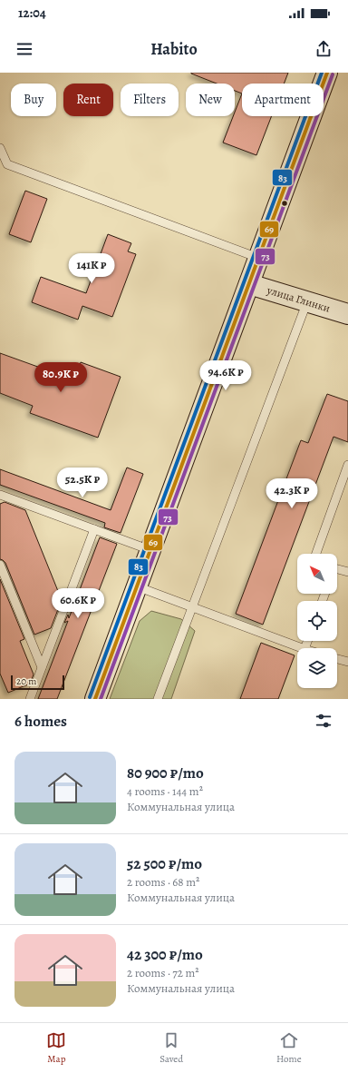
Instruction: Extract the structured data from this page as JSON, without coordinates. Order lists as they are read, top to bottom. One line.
{"streets":{"street":["улица Глинки"]},"lines":["transit line 69","transit line 83","transit line 73"],"scale_bar":"20 m","north":"top left","page":{"status":"12:04","header":"Habito","chip":["Buy","Rent","Filters","New","Apartment"],"price":["141K ₽","94.6K ₽","80.9K ₽","52.5K ₽","42.3K ₽","60.6K ₽"],"scale":"20 m","heading":"6 homes","list":[{"name":"80 900 ₽/mo","note":"4 rooms · 144 m² · Коммунальная улица"},{"name":"52 500 ₽/mo","note":"2 rooms · 68 m² · Коммунальная улица"},{"name":"42 300 ₽/mo","note":"2 rooms · 72 m² · Коммунальная улица"}],"tabs":["Map","Saved","Home"]}}
